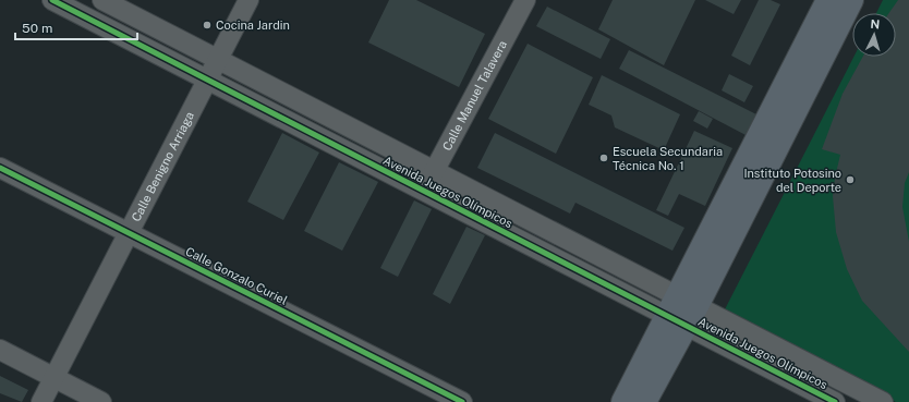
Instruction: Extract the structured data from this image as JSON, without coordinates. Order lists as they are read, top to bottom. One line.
{"streets":{"street":["Calle Manuel Talavera","Calle Benigno Arriaga","Avenida Juegos Olímpicos","Calle Gonzalo Curiel"]},"crossings":[["Calle Manuel Talavera","Avenida Juegos Olímpicos"],["Calle Benigno Arriaga","Avenida Juegos Olímpicos"],["Calle Benigno Arriaga","Calle Gonzalo Curiel"]],"places":["Cocina Jardin","Escuela Secundaria Técnica No. 1","Instituto Potosino del Deporte"],"scale_bar":"50 m","north":"top"}
